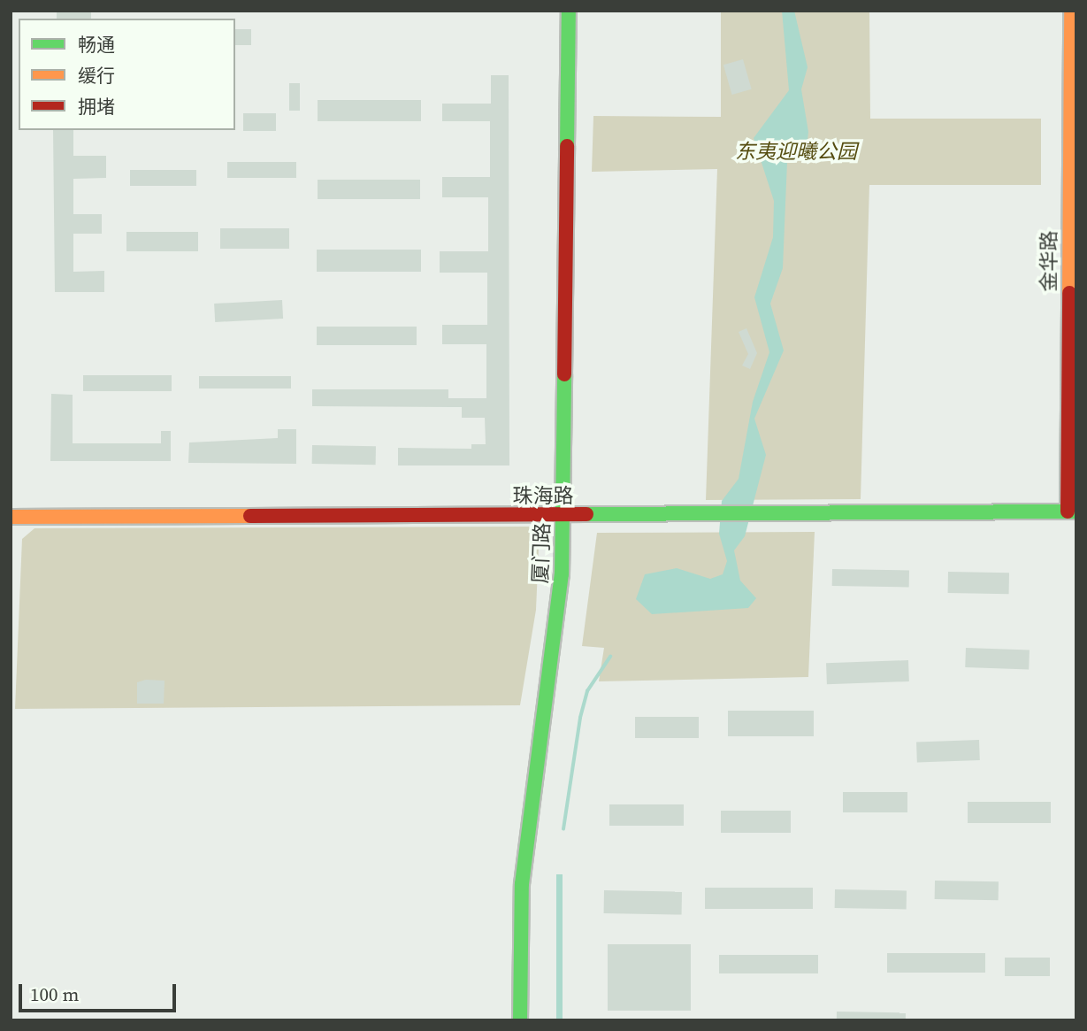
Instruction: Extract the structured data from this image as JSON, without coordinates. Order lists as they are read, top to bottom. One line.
{"streets":{"street":["金华路","珠海路","厦门路"]},"crossings":[["金华路","珠海路"],["珠海路","厦门路"]],"parks":["东夷迎曦公园"],"legend":["畅通","缓行","拥堵"],"scale_bar":"100 m"}
